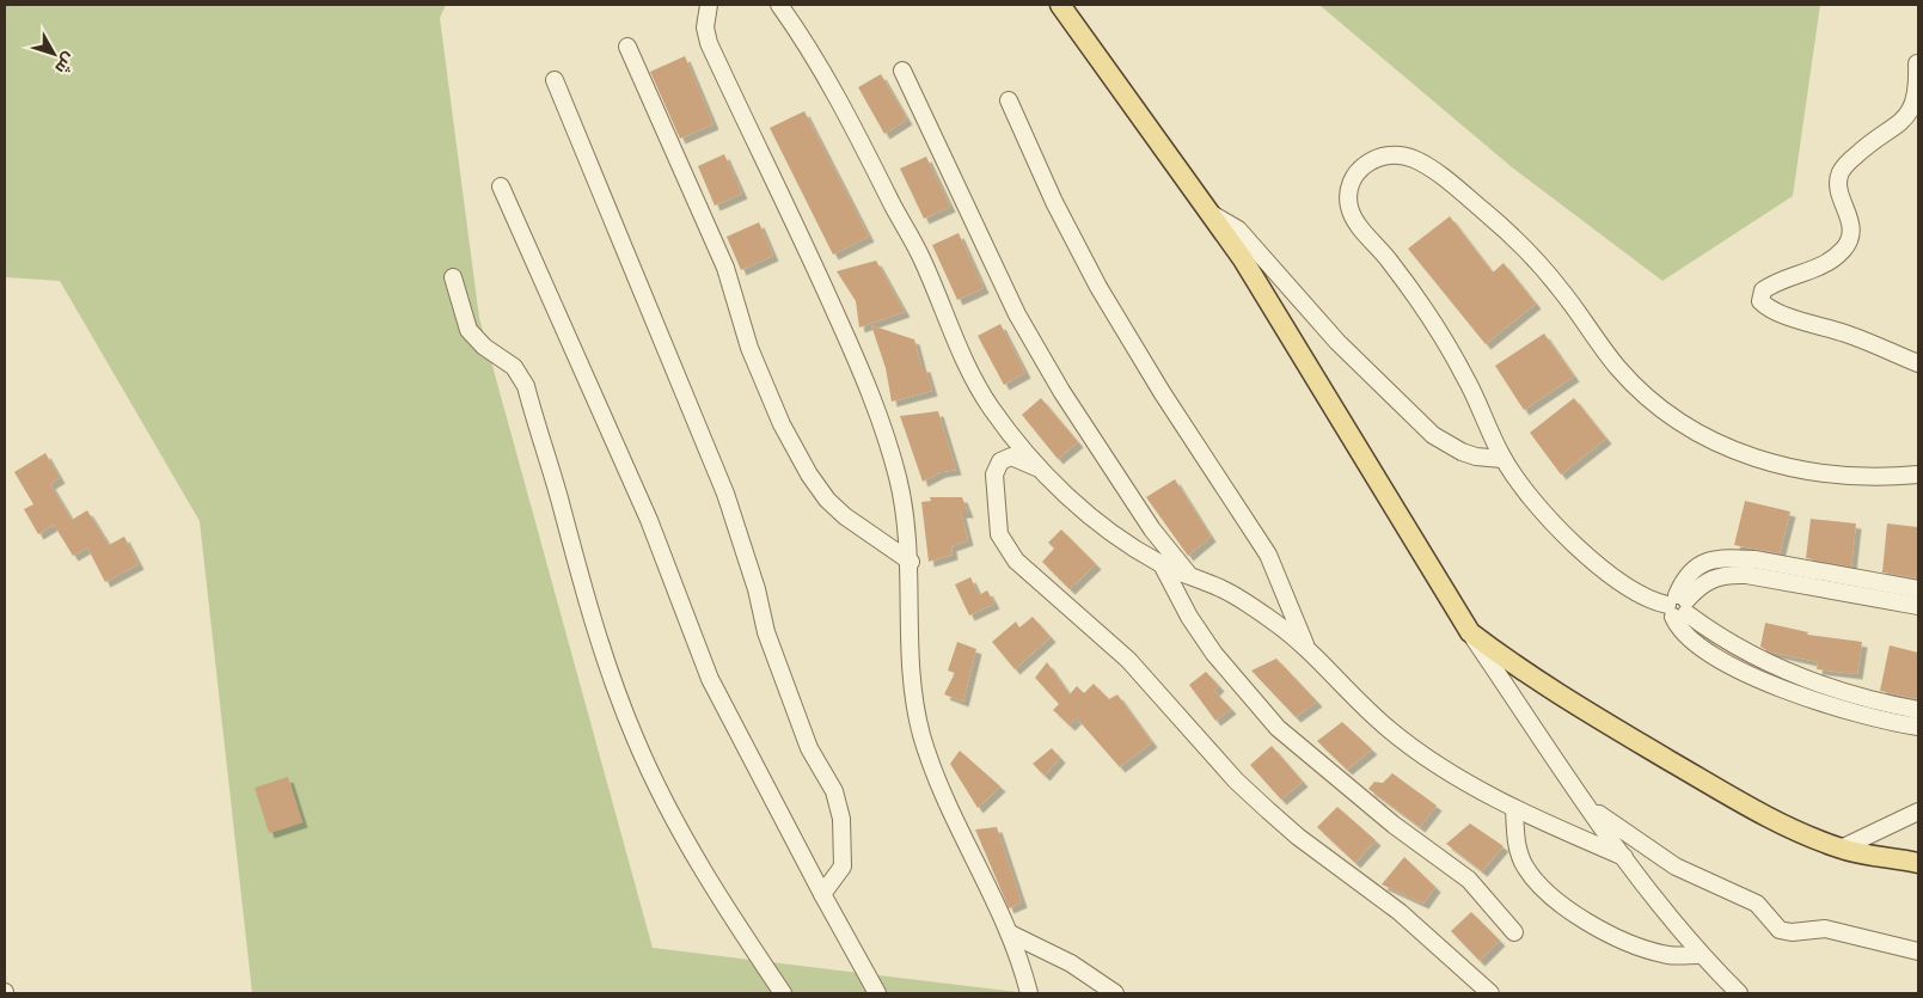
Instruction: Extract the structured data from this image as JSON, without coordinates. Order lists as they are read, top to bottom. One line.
{"north":"bottom right"}
